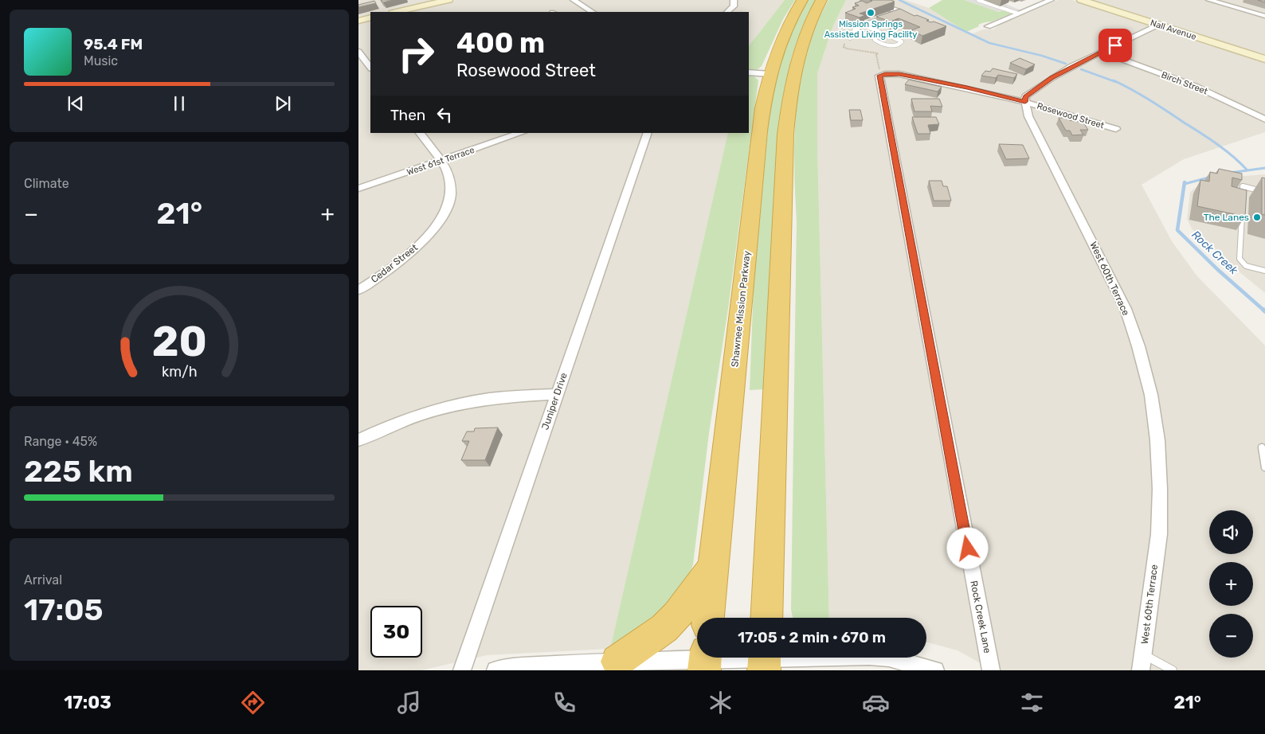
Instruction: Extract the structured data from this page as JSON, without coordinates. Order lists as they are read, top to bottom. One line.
{"streets":{"highway":["Shawnee Mission Parkway"],"main road":["Nall Avenue"],"street":["Birch Street","Rosewood Street","West 61st Terrace","Cedar Street","West 60th Terrace","Juniper Drive","Rock Creek Lane"]},"crossings":[["Rosewood Street","West 60th Terrace"],["Rosewood Street","Rock Creek Lane"],["West 61st Terrace","Cedar Street"]],"water":["Rock Creek"],"places":["Mission Springs Assisted Living Facility","The Lanes"],"page":{"turn":["400 m","Rosewood Street"],"song":["95.4 FM","Music"],"then":"Then","tile":["Climate",["Range · 45%","225 km"],["Arrival","17:05"]],"heat":["−","21°","+"],"map_buttons":["+","−"],"limit":"30","trip":"17:05 · 2 min · 670 m","tabs":["17:03","21°"],"gauge":["20","km/h"]}}
